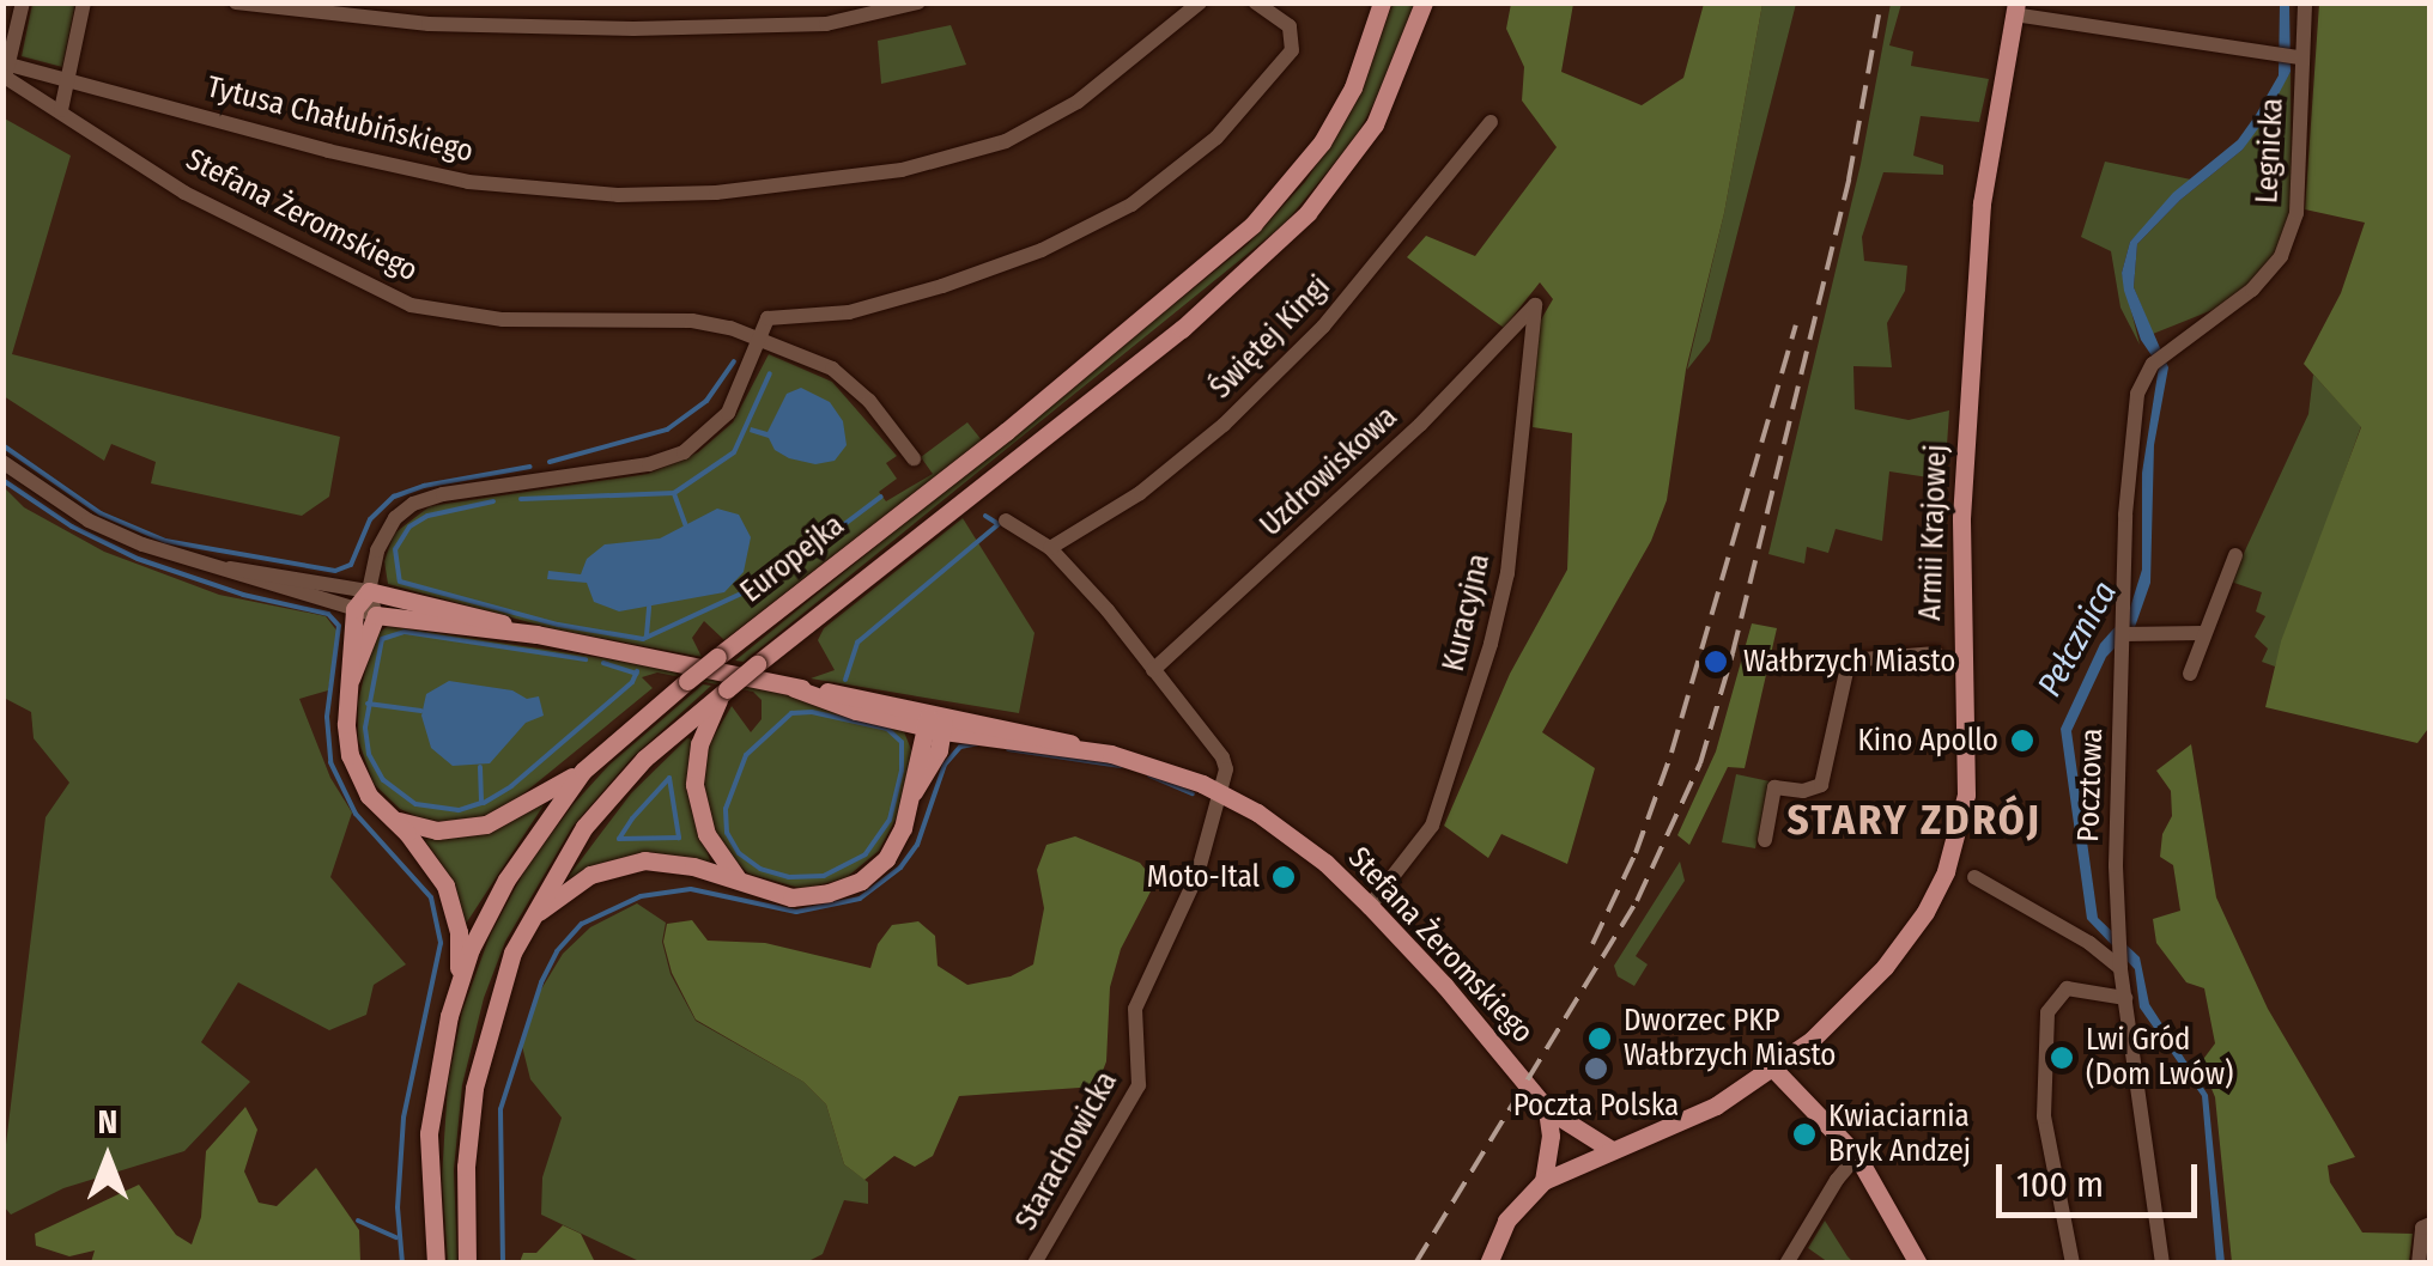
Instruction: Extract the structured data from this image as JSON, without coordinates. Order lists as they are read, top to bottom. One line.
{"streets":{"main road":["Stefana Żeromskiego","Armii Krajowej","Europejka"],"street":["Tytusa Chałubińskiego","Legnicka","Świętej Kingi","Uzdrowiskowa","Kuracyjna","Pocztowa","Starachowicka"]},"crossings":[["Tytusa Chałubińskiego","Stefana Żeromskiego"],["Legnicka","Pocztowa"],["Stefana Żeromskiego","Armii Krajowej"],["Stefana Żeromskiego","Kuracyjna"],["Stefana Żeromskiego","Starachowicka"],["Uzdrowiskowa","Kuracyjna"]],"districts":["STARY ZDRÓJ"],"water":["Pełcznica"],"places":["Wałbrzych Miasto","Kino Apollo","Moto-Ital","Dworzec PKP Wałbrzych Miasto","Lwi Gród (Dom Lwów)","Poczta Polska","Kwiaciarnia Bryk Andzej"],"scale_bar":"100 m","north":"top"}
